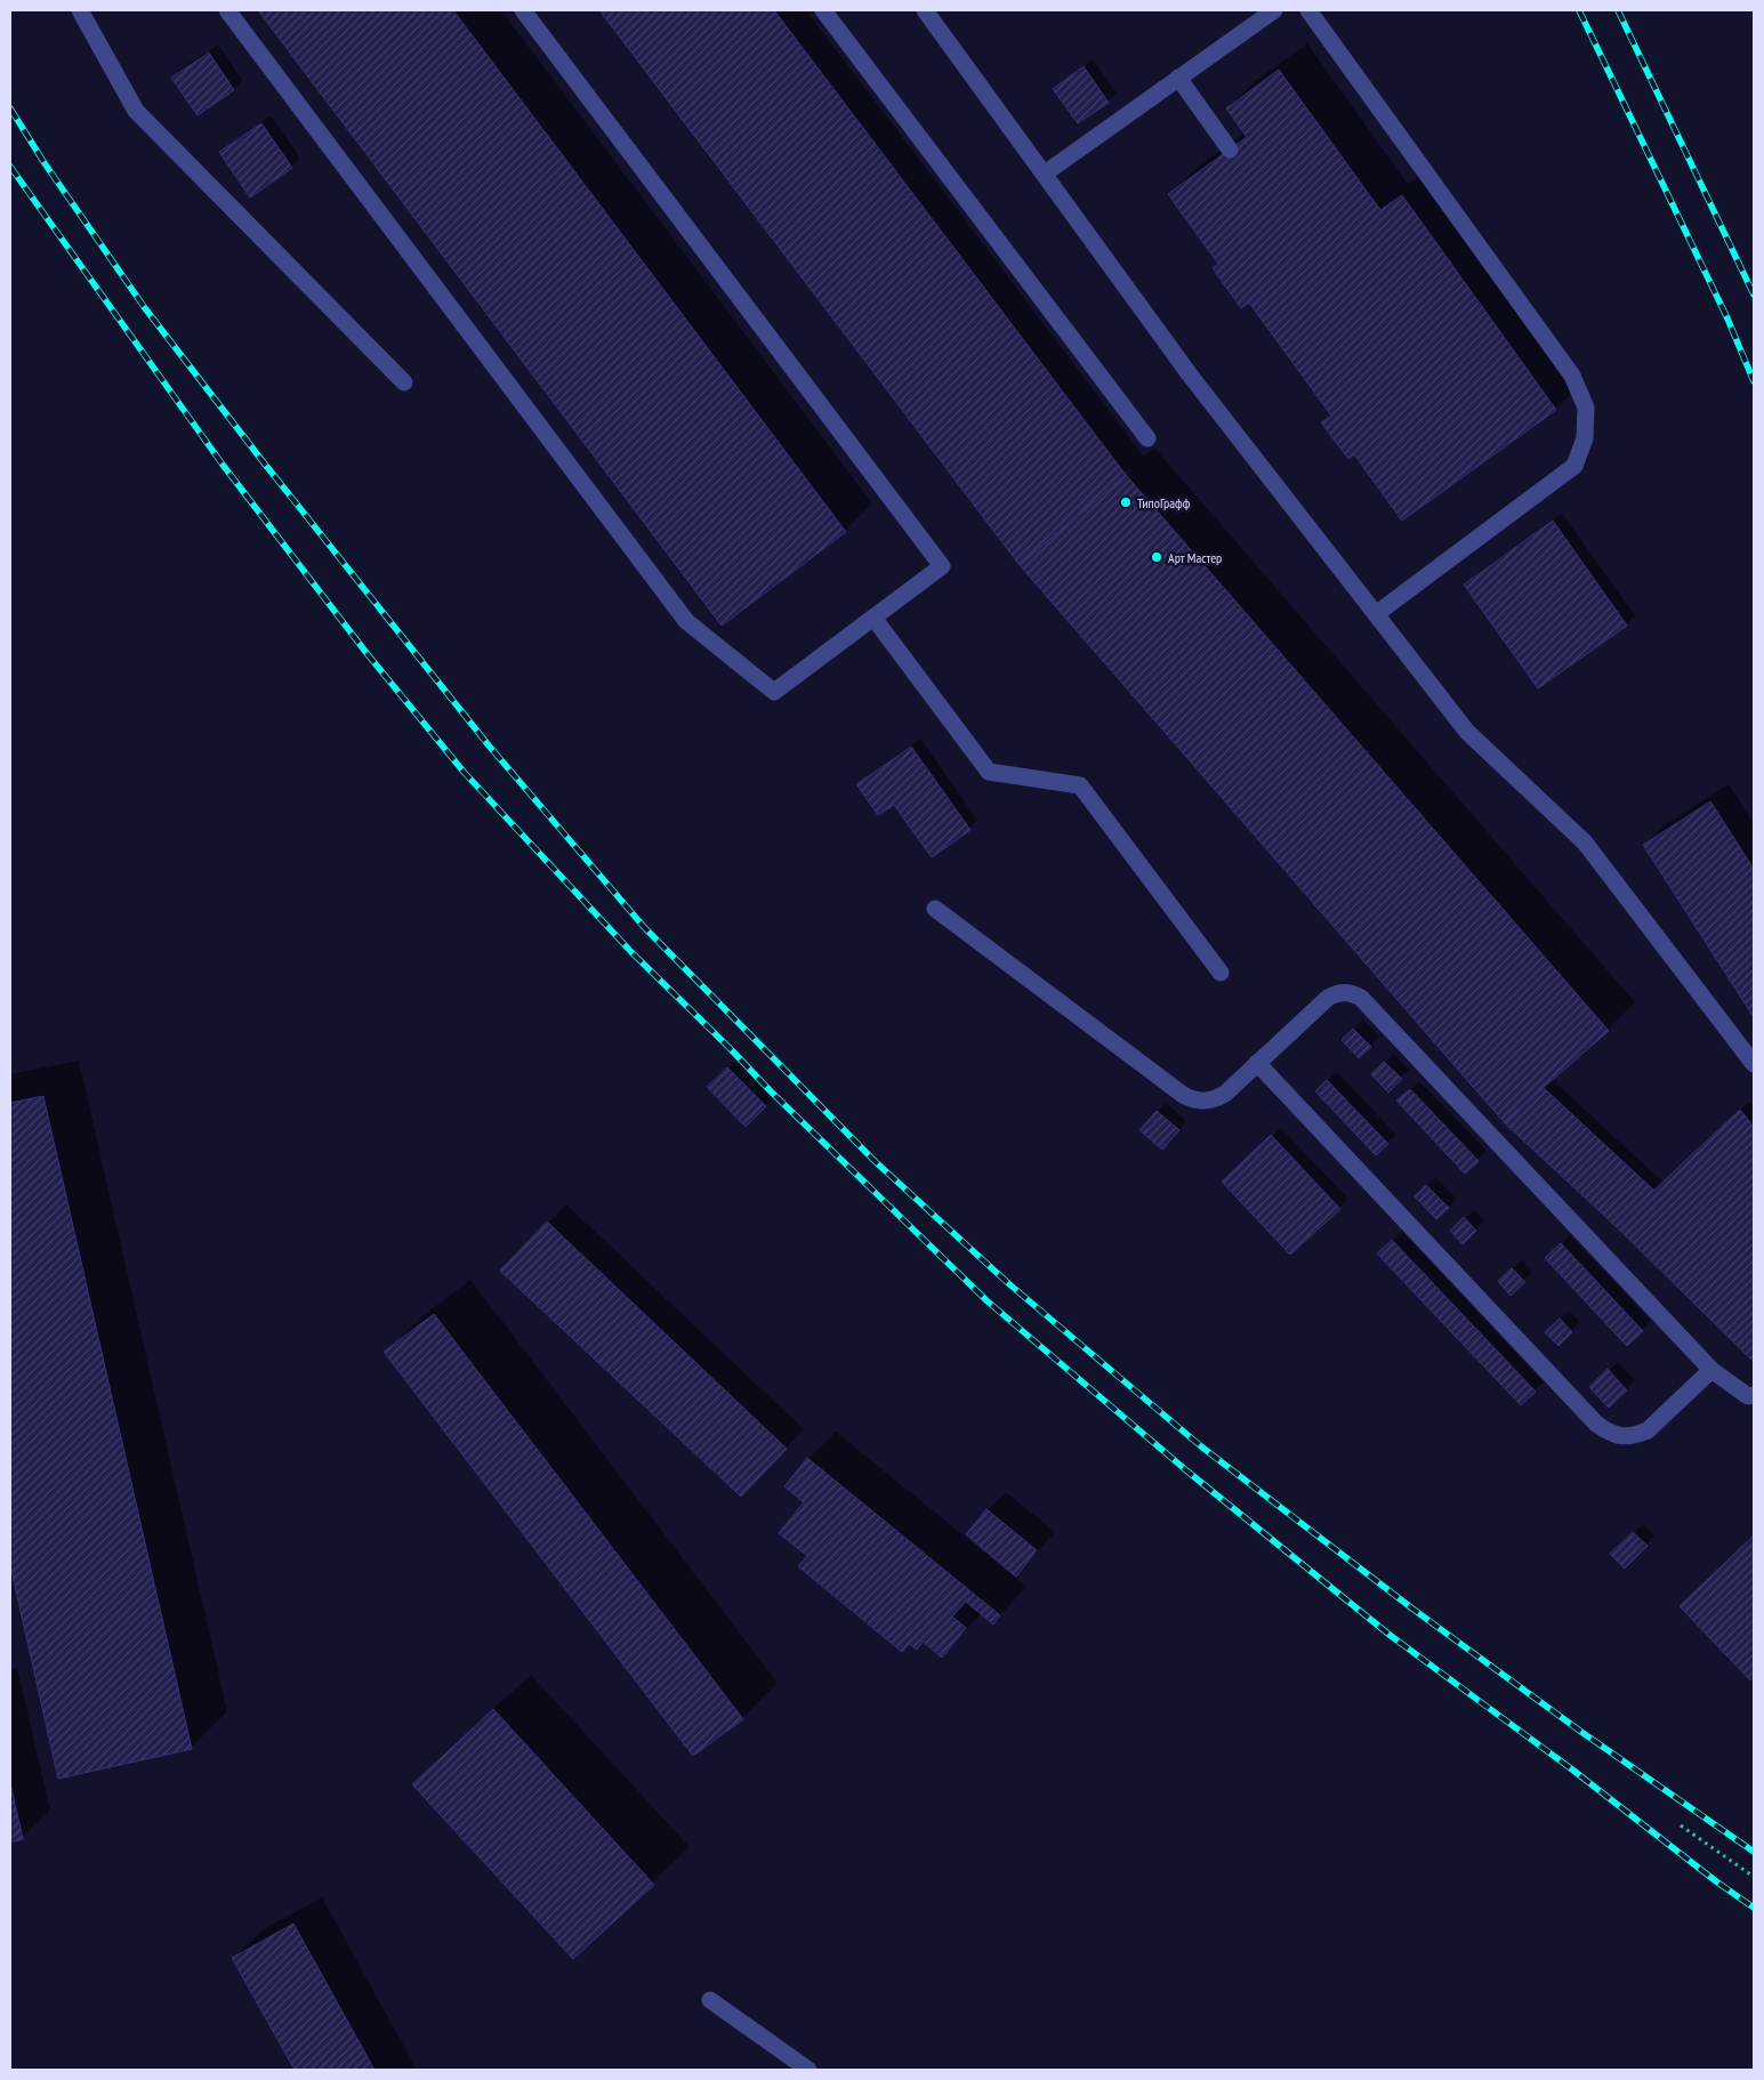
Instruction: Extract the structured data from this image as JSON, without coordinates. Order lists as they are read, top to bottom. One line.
{"places":["ТипоГрафф","Арт Мастер"]}
